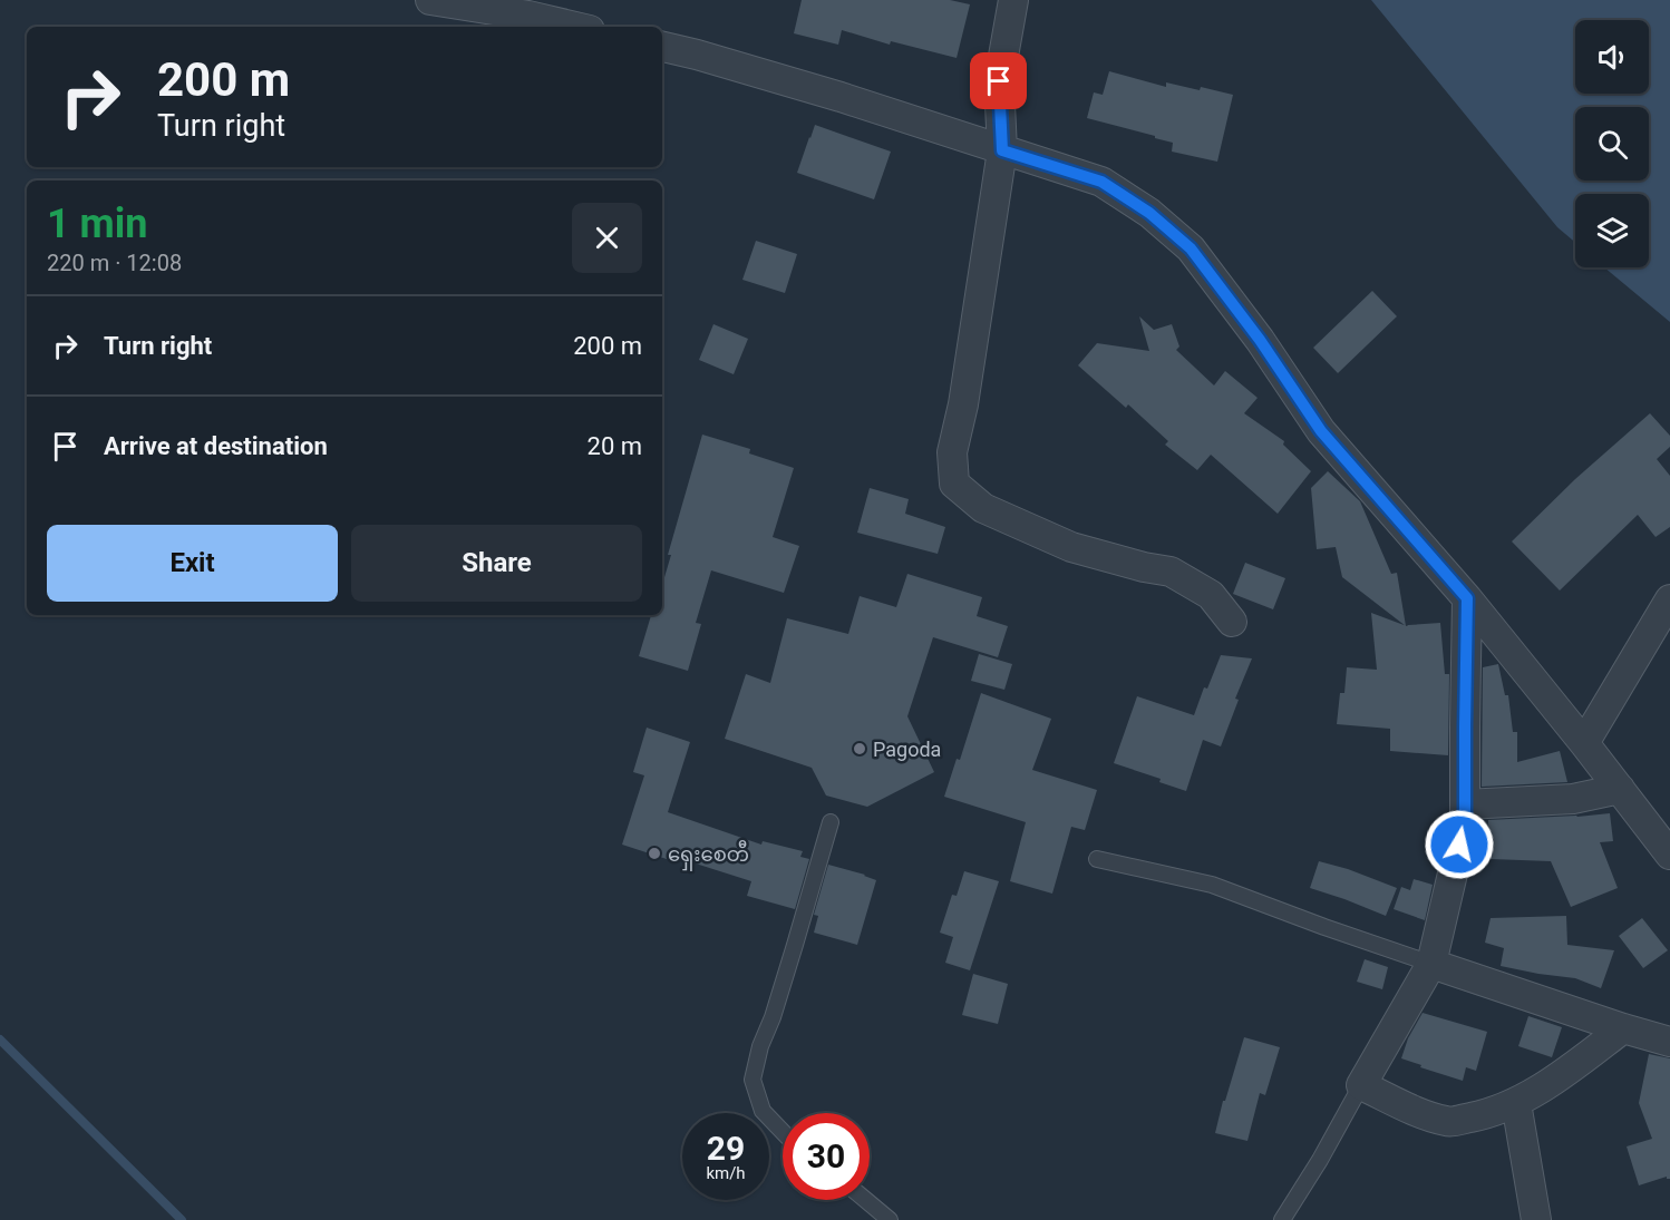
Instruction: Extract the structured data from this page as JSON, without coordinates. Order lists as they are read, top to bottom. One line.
{"places":["Pagoda","ရှေးစေတီ"],"page":{"turn":["200 m","Turn right"],"heading":["1 min","220 m · 12:08"],"list":[{"name":"Turn right","value":"200 m"},{"name":"Arrive at destination","value":"20 m"}],"buttons":["Exit","Share"],"speed":"29 km/h","limit":"30"}}
